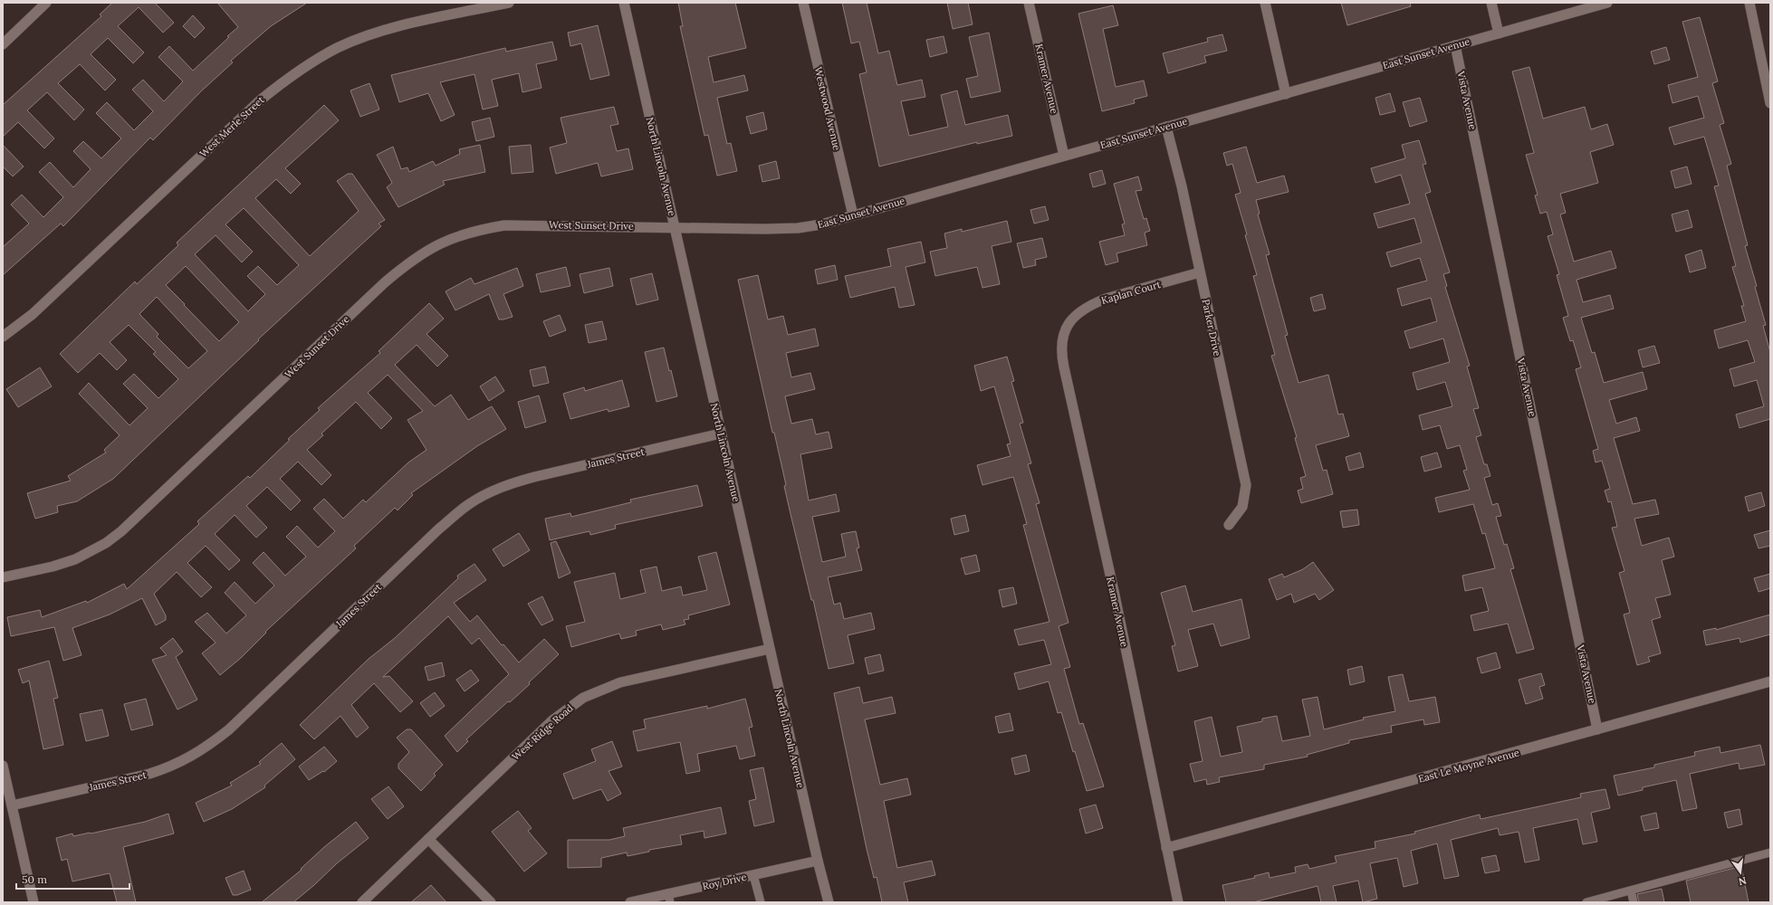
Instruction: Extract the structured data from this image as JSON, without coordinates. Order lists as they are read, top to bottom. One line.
{"streets":{"street":["East Sunset Avenue","Kramer Avenue","Vista Avenue","Westwood Avenue","West Merle Street","North Lincoln Avenue","West Sunset Drive","Kaplan Court","Parker Drive","James Street","West Ridge Road","East Le Moyne Avenue","Roy Drive"]},"crossings":[["East Sunset Avenue","Kramer Avenue"],["East Sunset Avenue","Vista Avenue"],["East Sunset Avenue","Westwood Avenue"],["East Sunset Avenue","North Lincoln Avenue"],["East Sunset Avenue","West Sunset Drive"],["East Sunset Avenue","Parker Drive"],["Kramer Avenue","Kaplan Court"],["Kramer Avenue","East Le Moyne Avenue"],["Vista Avenue","East Le Moyne Avenue"],["North Lincoln Avenue","West Sunset Drive"],["North Lincoln Avenue","James Street"],["North Lincoln Avenue","West Ridge Road"],["North Lincoln Avenue","Roy Drive"],["Kaplan Court","Parker Drive"]],"scale_bar":"50 m","north":"bottom"}
